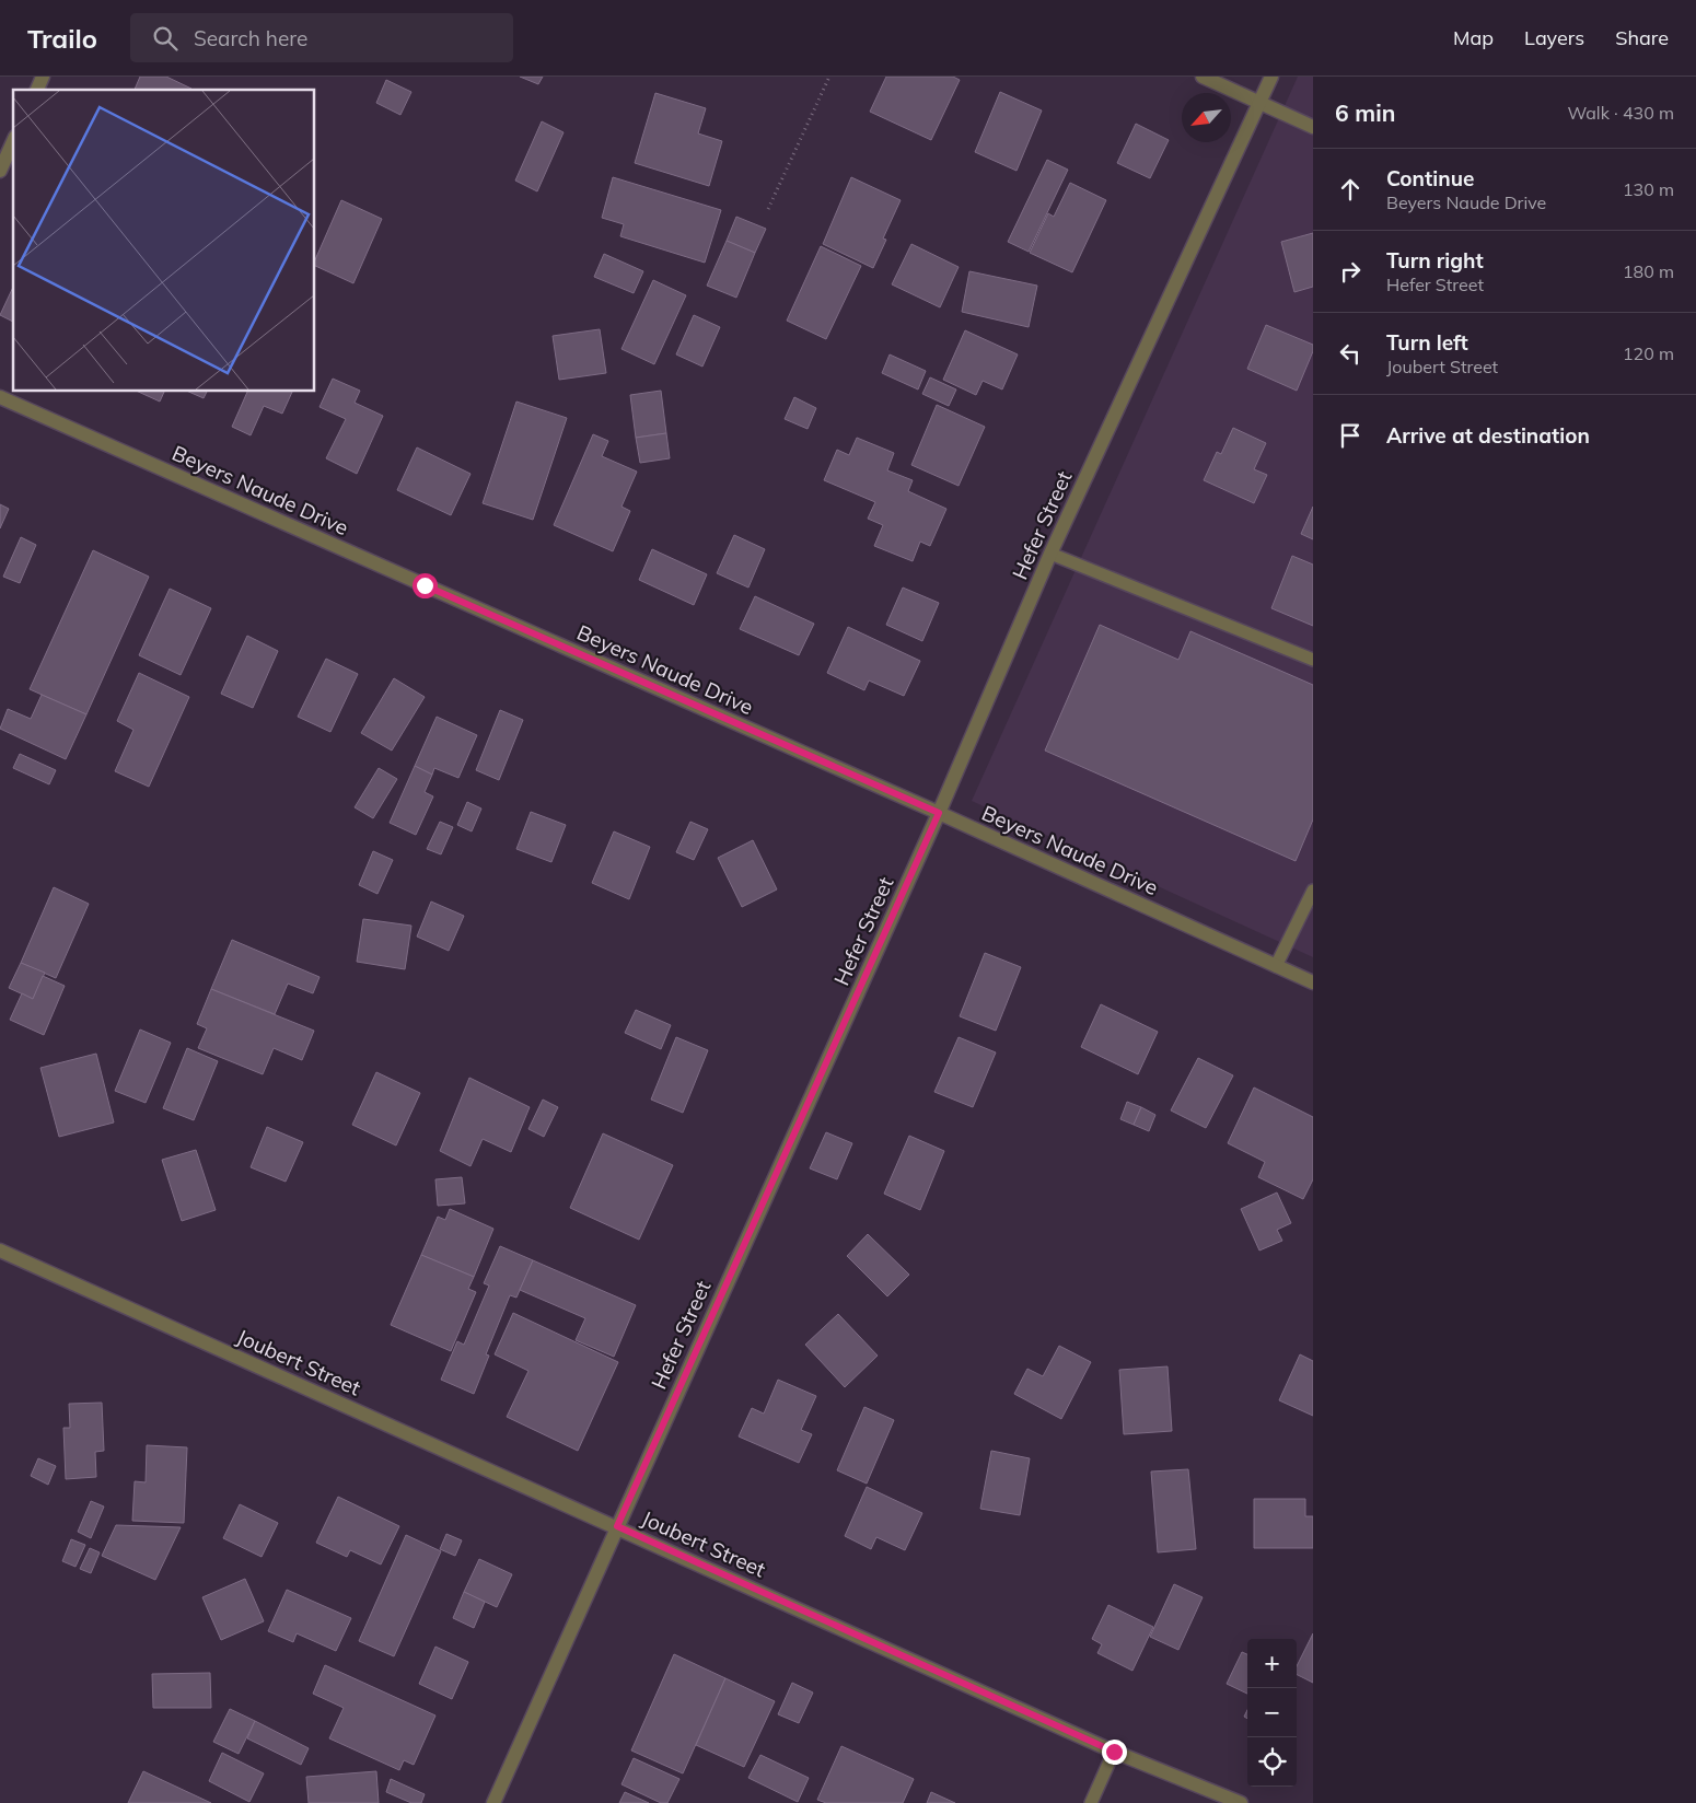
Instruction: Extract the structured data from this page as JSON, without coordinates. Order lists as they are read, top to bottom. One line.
{"streets":{"street":["Beyers Naude Drive","Hefer Street","Joubert Street"]},"crossings":[["Beyers Naude Drive","Hefer Street"],["Hefer Street","Joubert Street"]],"north":"bottom left","page":{"header":"Trailo","search":"Search here","nav":["Map","Layers","Share"],"heading":["6 min","Walk · 430 m"],"list":[["Continue","Beyers Naude Drive","130 m"],["Turn right","Hefer Street","180 m"],["Turn left","Joubert Street","120 m"],"Arrive at destination"],"map_buttons":["+","−"]}}
